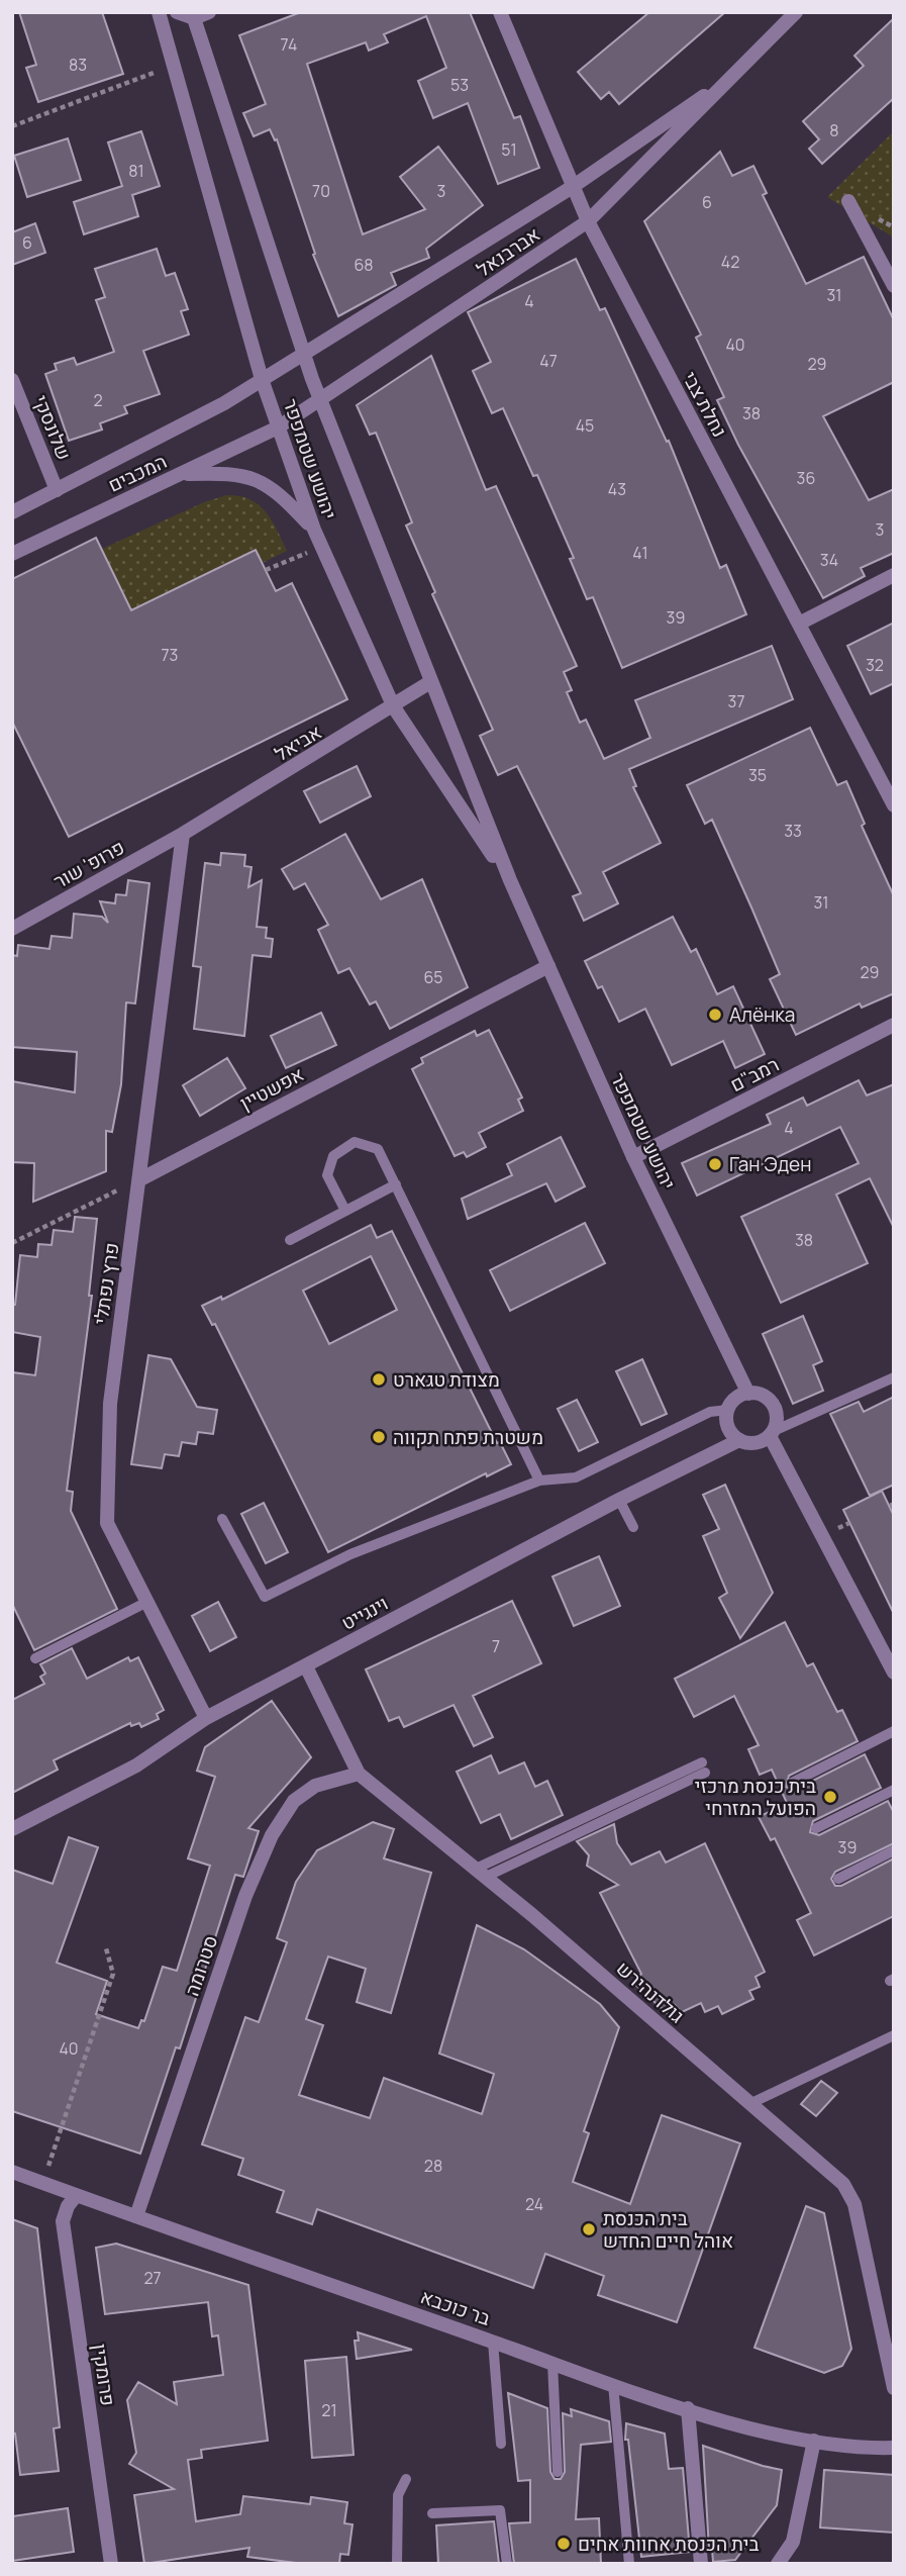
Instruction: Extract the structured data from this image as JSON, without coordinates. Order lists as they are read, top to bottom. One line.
{"streets":{"street":["אברבנאל","נחלת צבי","שלונסקי","יהושע שטמפפר","המכבים","אביאל","פרופ' שור","רמב\"ם","אפשטיין","פרץ נפתלי","וינגייט","סטרומה","גולדנהירש","בר כוכבא","פרומקין"]},"crossings":[["אברבנאל","נחלת צבי"],["אברבנאל","יהושע שטמפפר"],["אברבנאל","המכבים"],["שלונסקי","המכבים"],["יהושע שטמפפר","המכבים"],["יהושע שטמפפר","אביאל"],["יהושע שטמפפר","רמב\"ם"],["יהושע שטמפפר","אפשטיין"],["יהושע שטמפפר","וינגייט"],["אביאל","פרופ' שור"],["אביאל","פרץ נפתלי"],["פרופ' שור","פרץ נפתלי"],["אפשטיין","פרץ נפתלי"],["פרץ נפתלי","וינגייט"],["וינגייט","גולדנהירש"],["סטרומה","גולדנהירש"],["סטרומה","בר כוכבא"],["בר כוכבא","פרומקין"]],"places":["Алёнка","Ган Эден","מצודת טגארט","משטרת פתח תקווה","בית כנסת מרכזי הפועל המזרחי","בית הכנסת אוהל חיים החדש","בית הכנסת אחוות אחים"],"house_numbers":["74","83","53","8","51","81","70","3","6","6","42","68","31","4","40","47","29","2","38","45","36","43","3","41","34","39","73","32","37","35","33","31","29","65","4","38","7","39","40","28","24","27","21"]}
